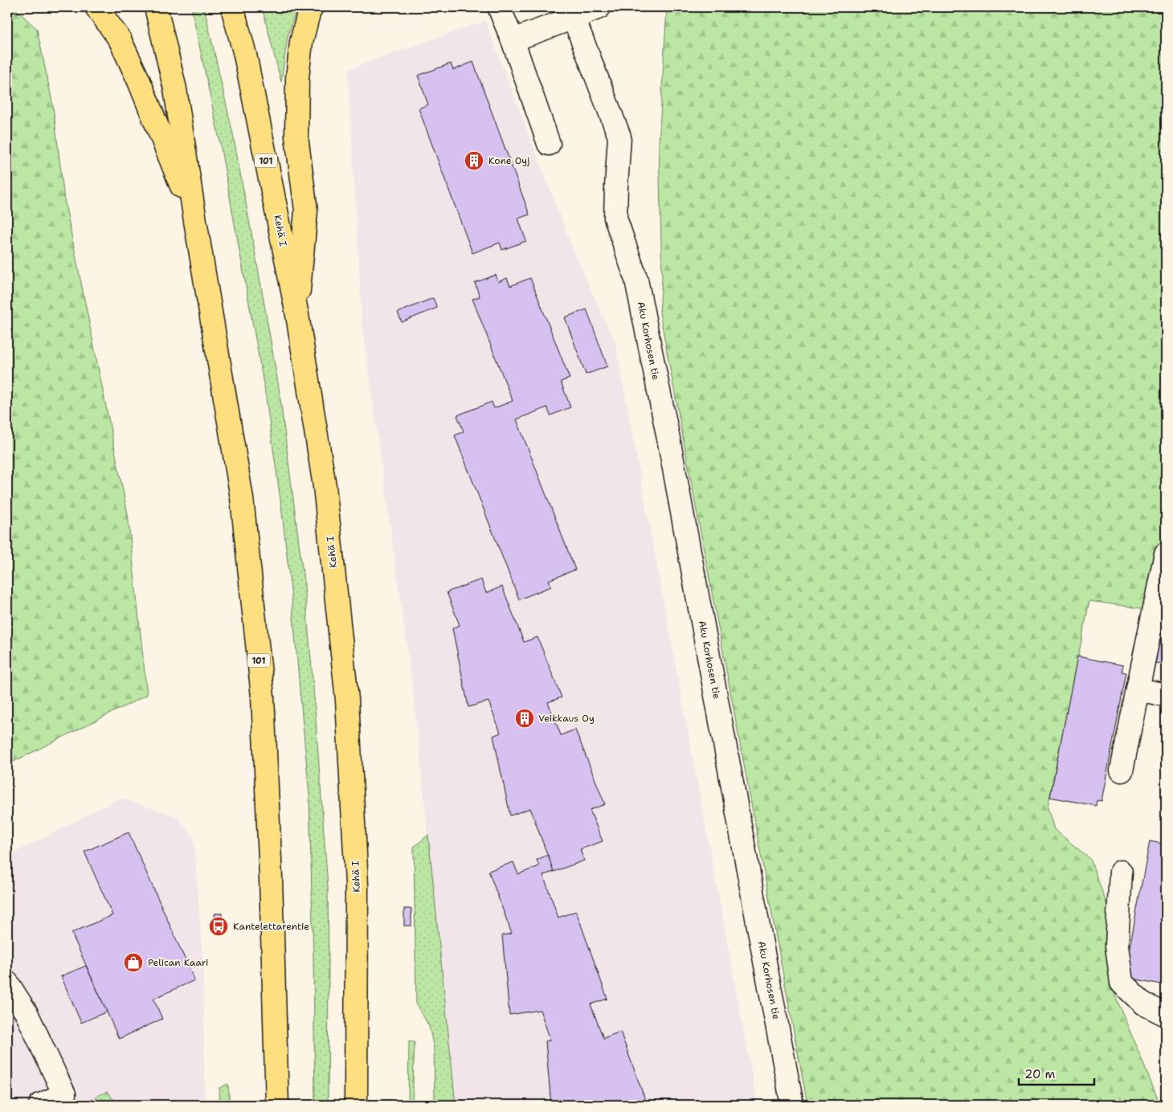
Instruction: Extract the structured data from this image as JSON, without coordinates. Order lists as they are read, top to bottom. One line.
{"streets":{"highway":["101","Kehä I"],"street":["Aku Korhosen tie"]},"places":{"building":["Kone Oyj","Veikkaus Oy"],"bus stop":["Kantelettarentie"],"shop":["Pelican Kaari"]},"scale_bar":"20 m"}
